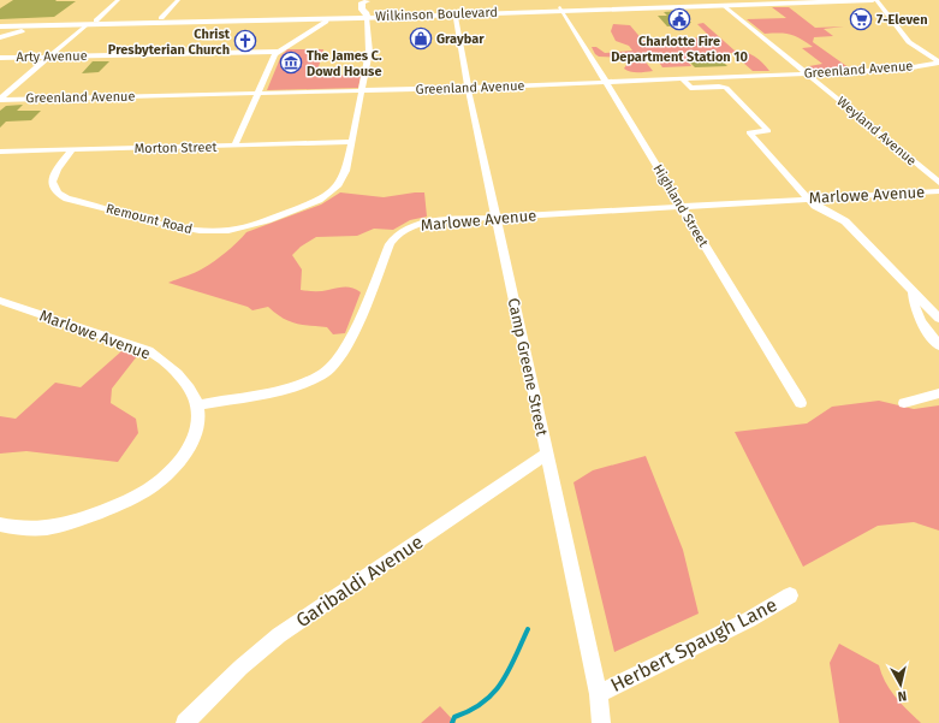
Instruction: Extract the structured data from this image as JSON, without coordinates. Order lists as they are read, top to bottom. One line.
{"streets":{"main road":["Wilkinson Boulevard","Remount Road"],"street":["Arty Avenue","Greenland Avenue","Weyland Avenue","Morton Street","Marlowe Avenue","Highland Street","Camp Greene Street","Garibaldi Avenue","Herbert Spaugh Lane"]},"crossings":[["Wilkinson Boulevard","Weyland Avenue"],["Wilkinson Boulevard","Highland Street"],["Wilkinson Boulevard","Remount Road"],["Wilkinson Boulevard","Camp Greene Street"],["Greenland Avenue","Weyland Avenue"],["Greenland Avenue","Highland Street"],["Greenland Avenue","Remount Road"],["Greenland Avenue","Camp Greene Street"],["Morton Street","Remount Road"],["Marlowe Avenue","Highland Street"],["Marlowe Avenue","Camp Greene Street"],["Camp Greene Street","Garibaldi Avenue"],["Camp Greene Street","Herbert Spaugh Lane"]],"places":{"public building":["Charlotte Fire Department Station 10"],"supermarket":["7-Eleven"],"shop":["Graybar"],"church":["Christ Presbyterian Church"],"museum":["The James C. Dowd House"]},"north":"bottom"}
